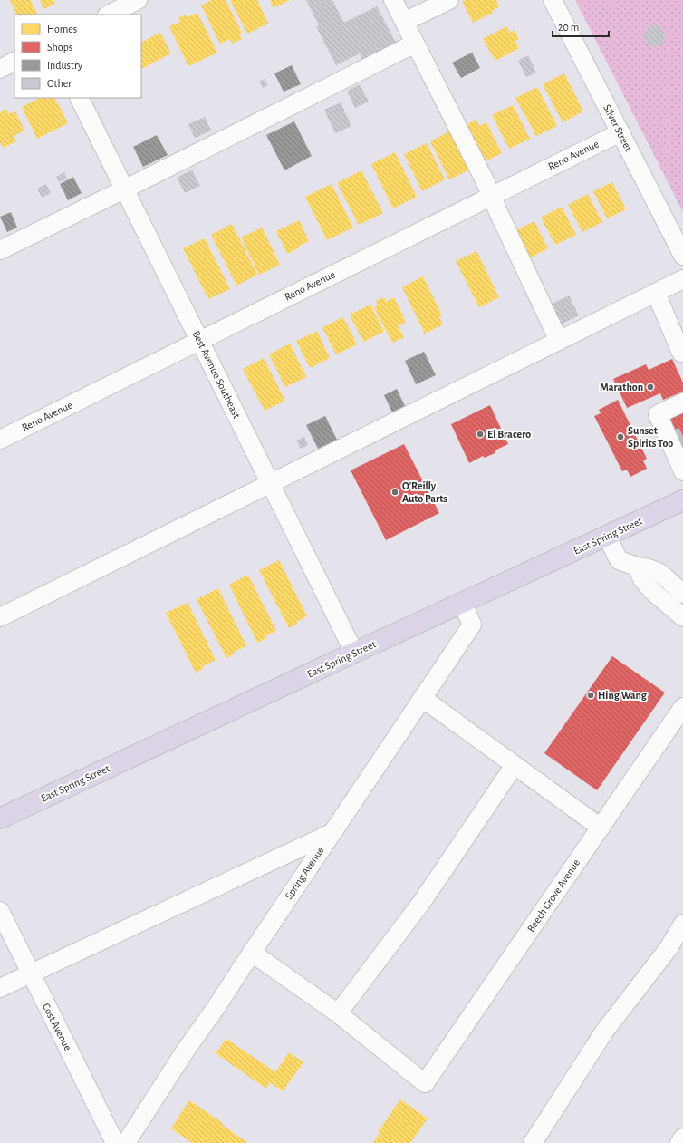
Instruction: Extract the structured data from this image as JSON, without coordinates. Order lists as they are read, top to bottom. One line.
{"streets":{"main road":["East Spring Street"],"street":["Silver Street","Reno Avenue","Best Avenue Southeast","Spring Avenue","Beech Grove Avenue","Cost Avenue"]},"crossings":[["Silver Street","Reno Avenue"],["Reno Avenue","Best Avenue Southeast"],["Best Avenue Southeast","East Spring Street"],["East Spring Street","Spring Avenue"]],"places":["Marathon","El Bracero","Sunset Spirits Too","O'Reilly Auto Parts","Hing Wang"],"legend":["Homes","Shops","Industry","Other"],"scale_bar":"20 m"}
